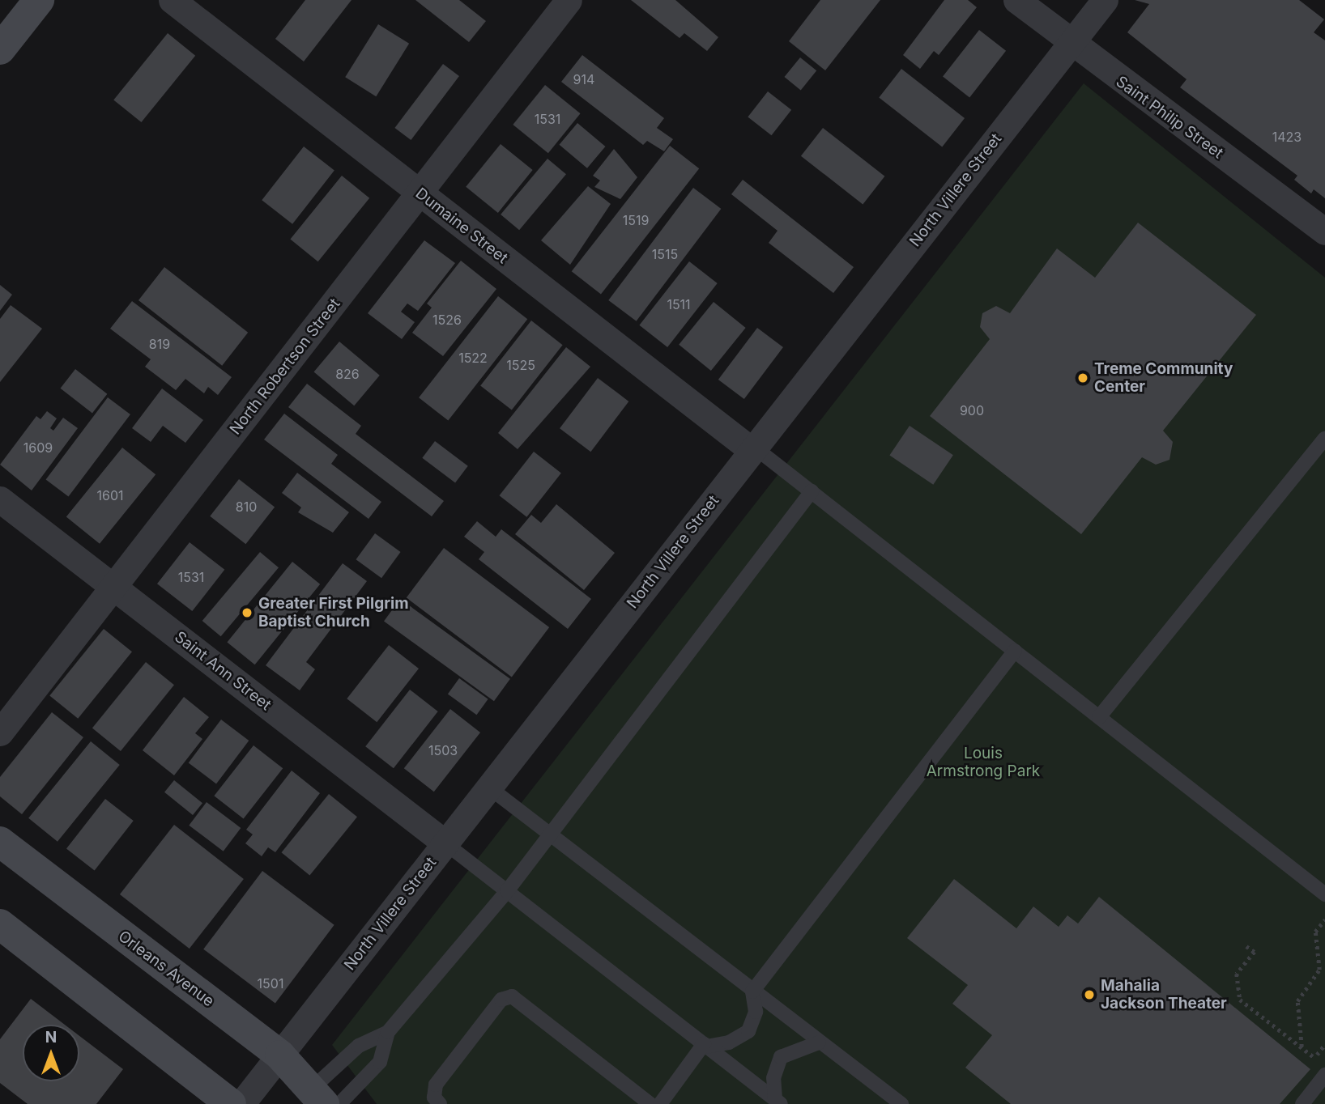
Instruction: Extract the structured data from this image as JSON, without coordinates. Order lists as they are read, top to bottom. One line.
{"streets":{"street":["Saint Philip Street","North Villere Street","Dumaine Street","North Robertson Street","Saint Ann Street","Orleans Avenue"]},"crossings":[["Saint Philip Street","North Villere Street"],["North Villere Street","Dumaine Street"],["North Villere Street","Saint Ann Street"],["North Villere Street","Orleans Avenue"],["Dumaine Street","North Robertson Street"],["North Robertson Street","Saint Ann Street"]],"parks":["Louis Armstrong Park"],"places":["Treme Community Center","Greater First Pilgrim Baptist Church","Mahalia Jackson Theater"],"house_numbers":["914","1531","1423","1519","1515","1511","1526","819","1522","1525","826","900","1609","1601","810","1531","1503","1501"],"north":"top"}
